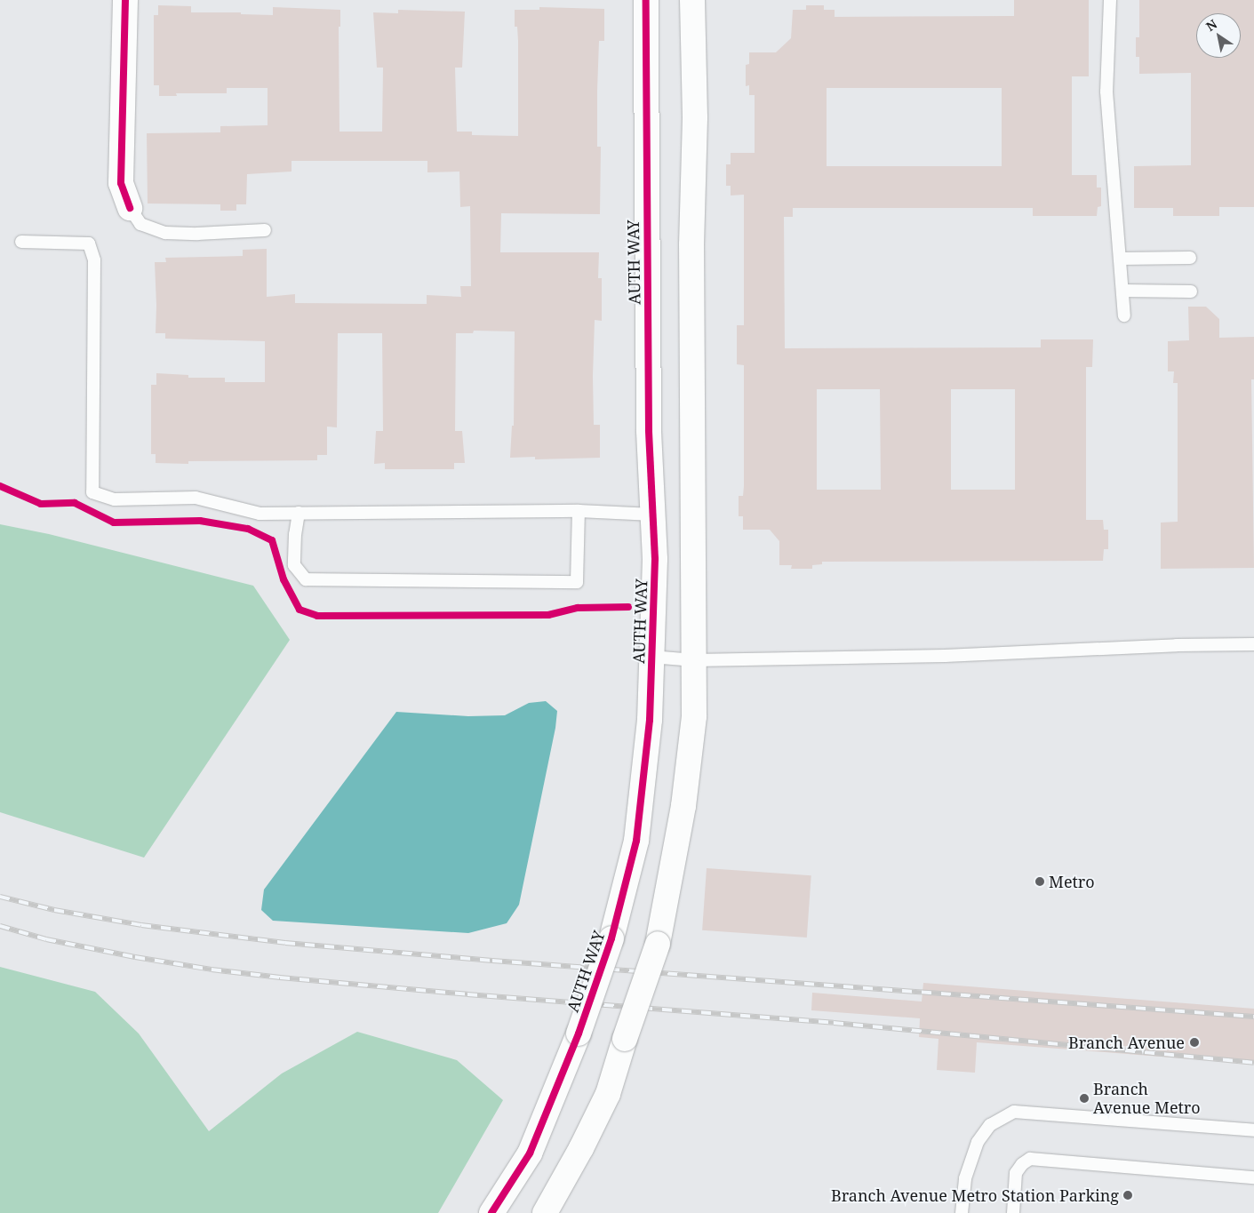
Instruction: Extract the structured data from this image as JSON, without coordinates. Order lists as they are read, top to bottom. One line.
{"streets":{"street":["AUTH WAY"]},"places":["Metro","Branch Avenue","Branch Avenue Metro","Branch Avenue Metro Station Parking"],"north":"top left"}
